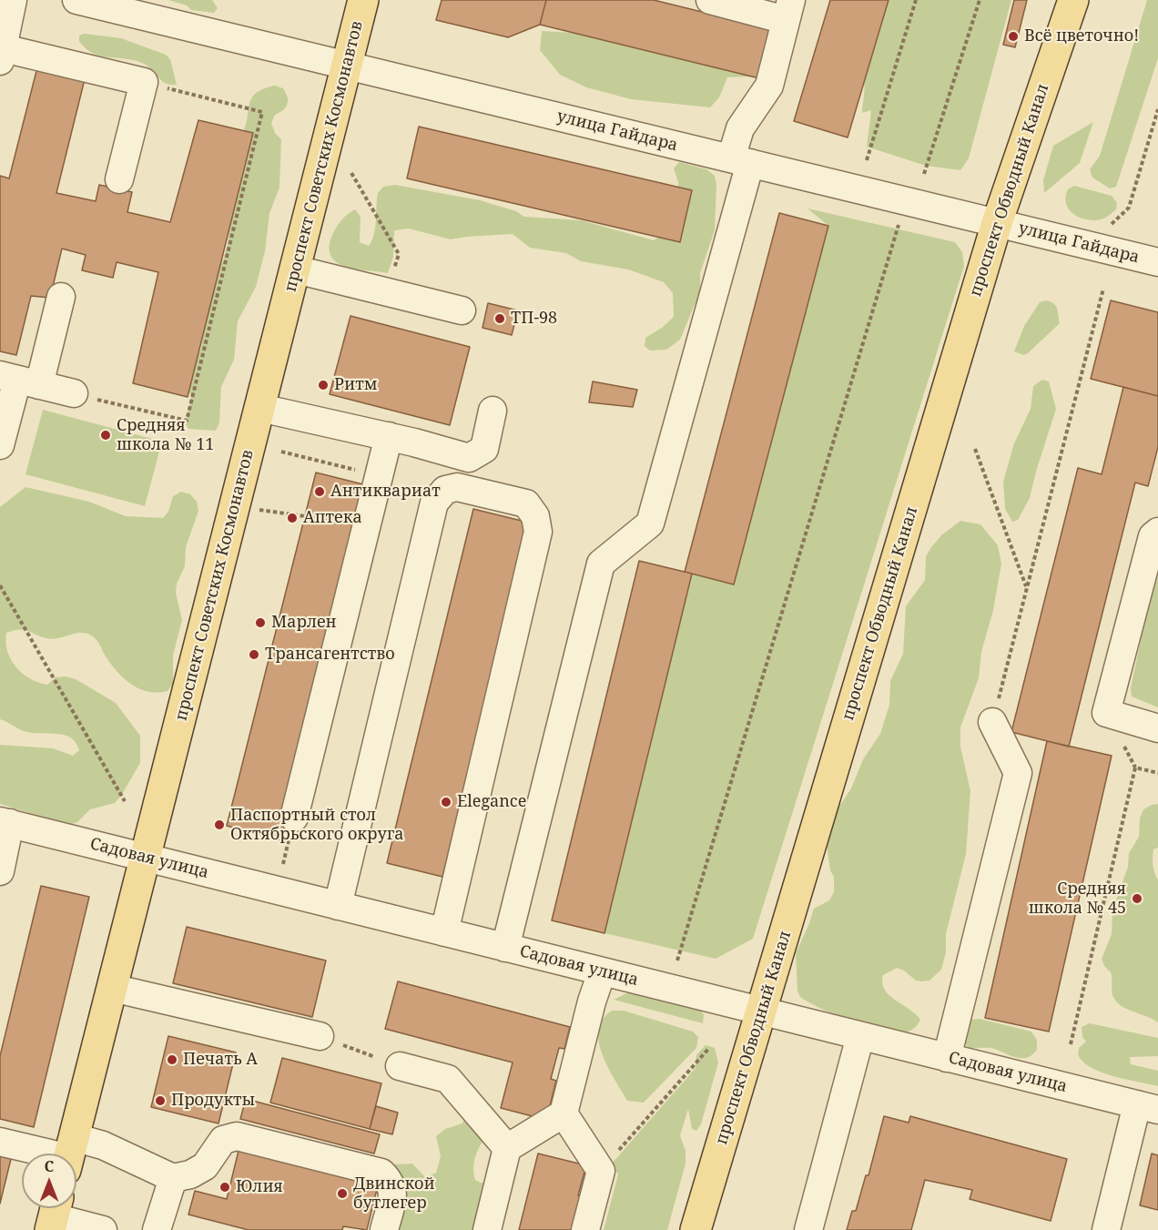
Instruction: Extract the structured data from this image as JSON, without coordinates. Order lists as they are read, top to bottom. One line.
{"streets":{"main road":["проспект Советских Космонавтов","проспект Обводный Канал"],"street":["улица Гайдара","Садовая улица"]},"crossings":[["улица Гайдара","проспект Советских Космонавтов"],["улица Гайдара","проспект Обводный Канал"],["проспект Советских Космонавтов","Садовая улица"],["проспект Обводный Канал","Садовая улица"]],"places":["Всё цветочно!","ТП-98","Ритм","Средняя школа № 11","Антиквариат","Аптека","Марлен","Трансагентство","Elegance","Паспортный стол Октябрьского округа","Средняя школа № 45","Печать А","Продукты","Юлия","Двинской бутлегер"],"north":"top"}
